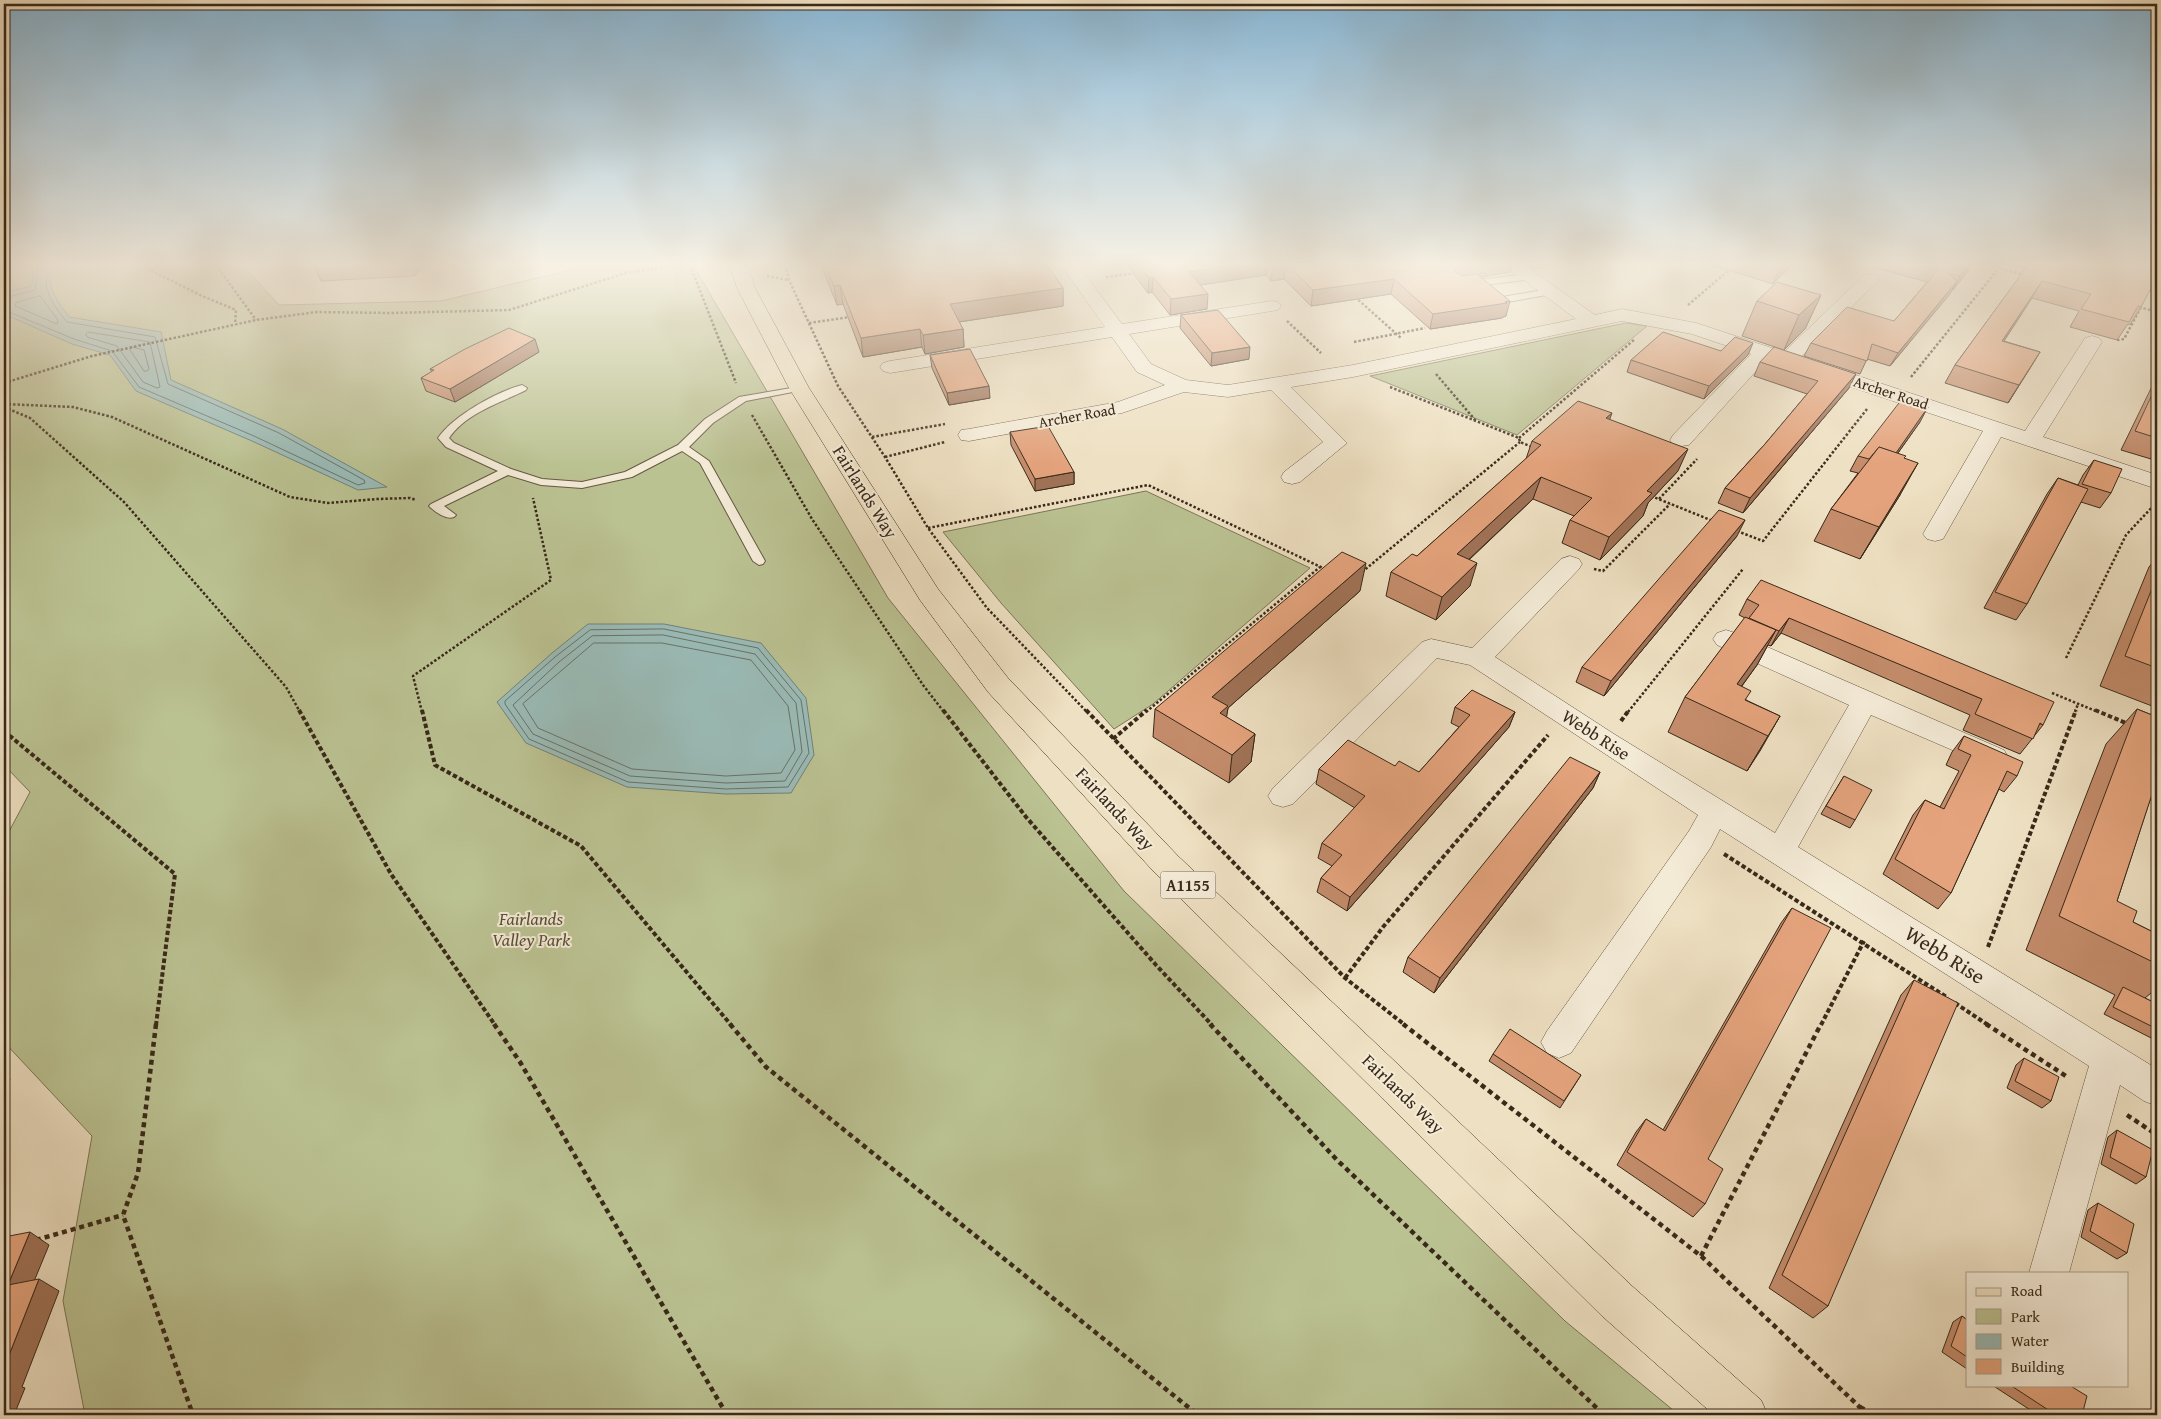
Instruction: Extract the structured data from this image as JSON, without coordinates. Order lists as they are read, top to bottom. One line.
{"streets":{"main road":["Fairlands Way","A1155"],"street":["Archer Road","Webb Rise"]},"parks":["Fairlands Valley Park"],"legend":["Road","Park","Water","Building"]}
